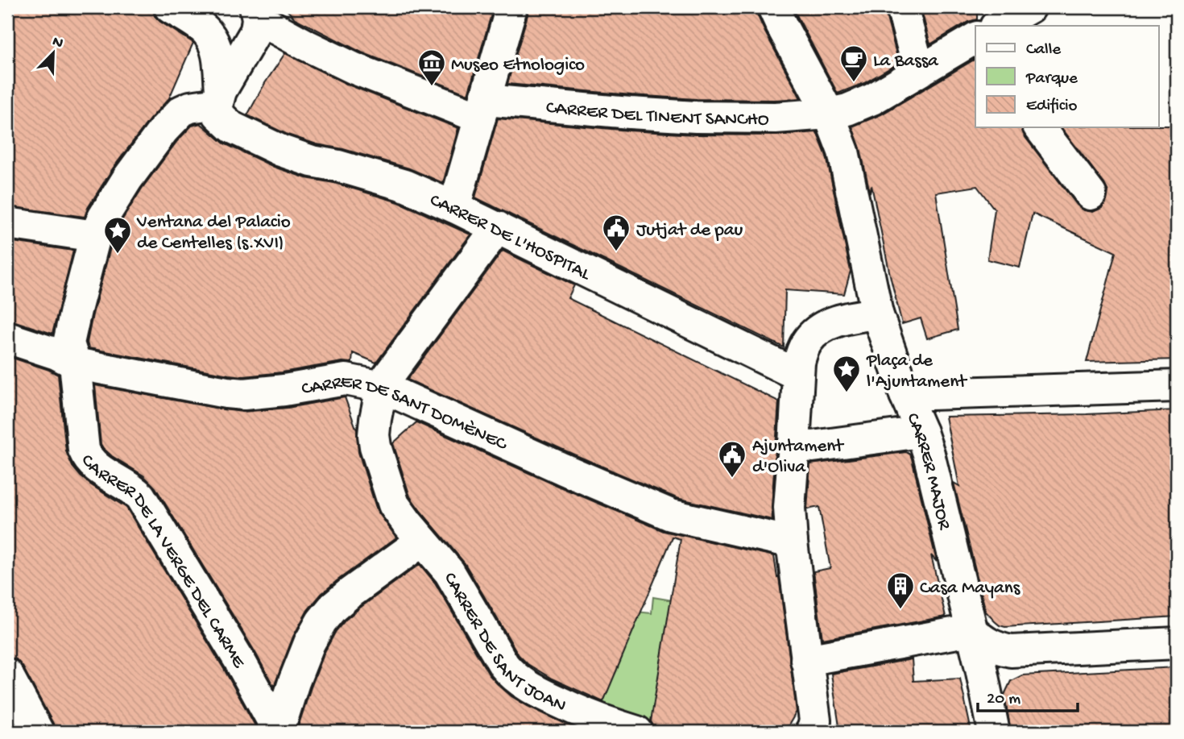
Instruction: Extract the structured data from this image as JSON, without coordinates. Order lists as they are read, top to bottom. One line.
{"streets":{"street":["CARRER DEL TINENT SANCHO","CARRER DE L'HOSPITAL","CARRER DE SANT DOMÈNEC","CARRER MAJOR","CARRER DE LA VERGE DEL CARME","CARRER DE SANT JOAN"]},"crossings":[["CARRER DEL TINENT SANCHO","CARRER MAJOR"],["CARRER DE L'HOSPITAL","CARRER DE LA VERGE DEL CARME"],["CARRER DE SANT DOMÈNEC","CARRER DE LA VERGE DEL CARME"],["CARRER DE SANT DOMÈNEC","CARRER DE SANT JOAN"]],"places":{"cafe":["La Bassa"],"museum":["Museo Etnologico"],"public building":["Jutjat de pau","Ajuntament d'Oliva"],"place":["Ventana del Palacio de Centelles (s.XVI)","Plaça de l'Ajuntament"],"building":["Casa Mayans"]},"legend":["Calle","Parque","Edificio"],"scale_bar":"20 m","north":"top right"}
